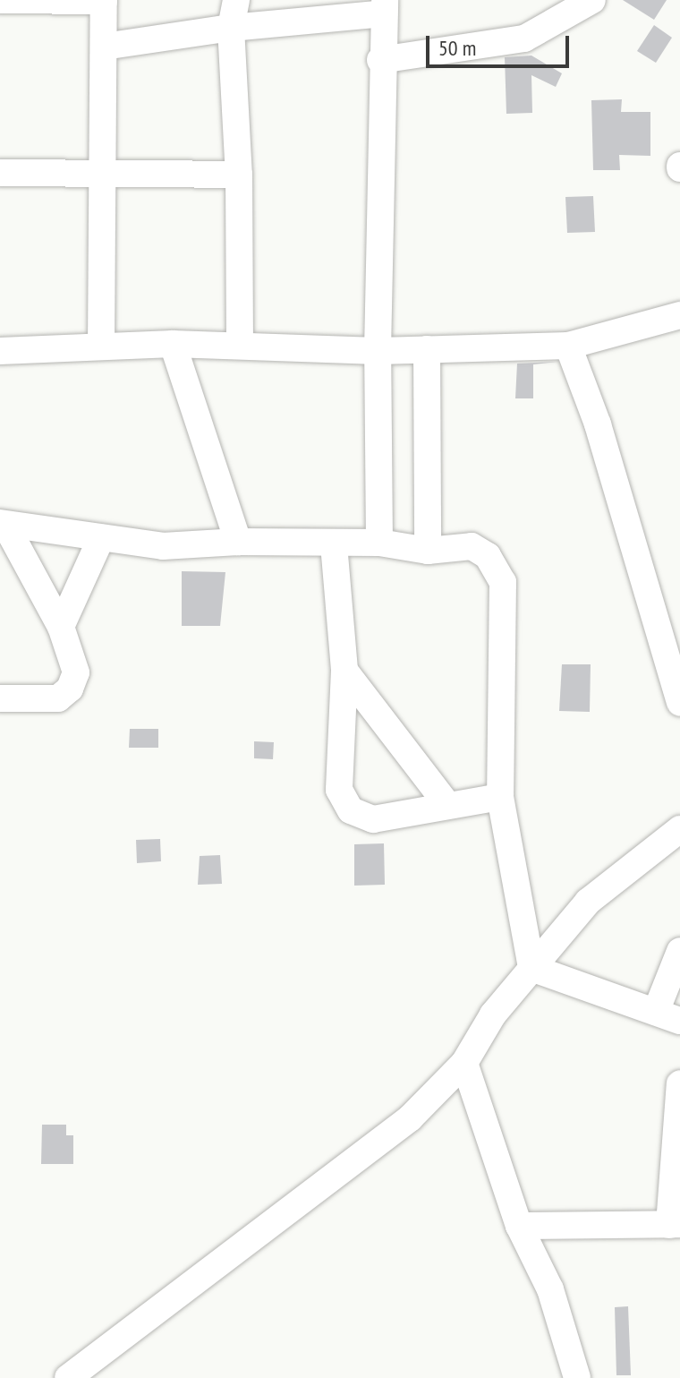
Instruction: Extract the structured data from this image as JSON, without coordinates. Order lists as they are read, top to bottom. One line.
{"scale_bar":"50 m"}
